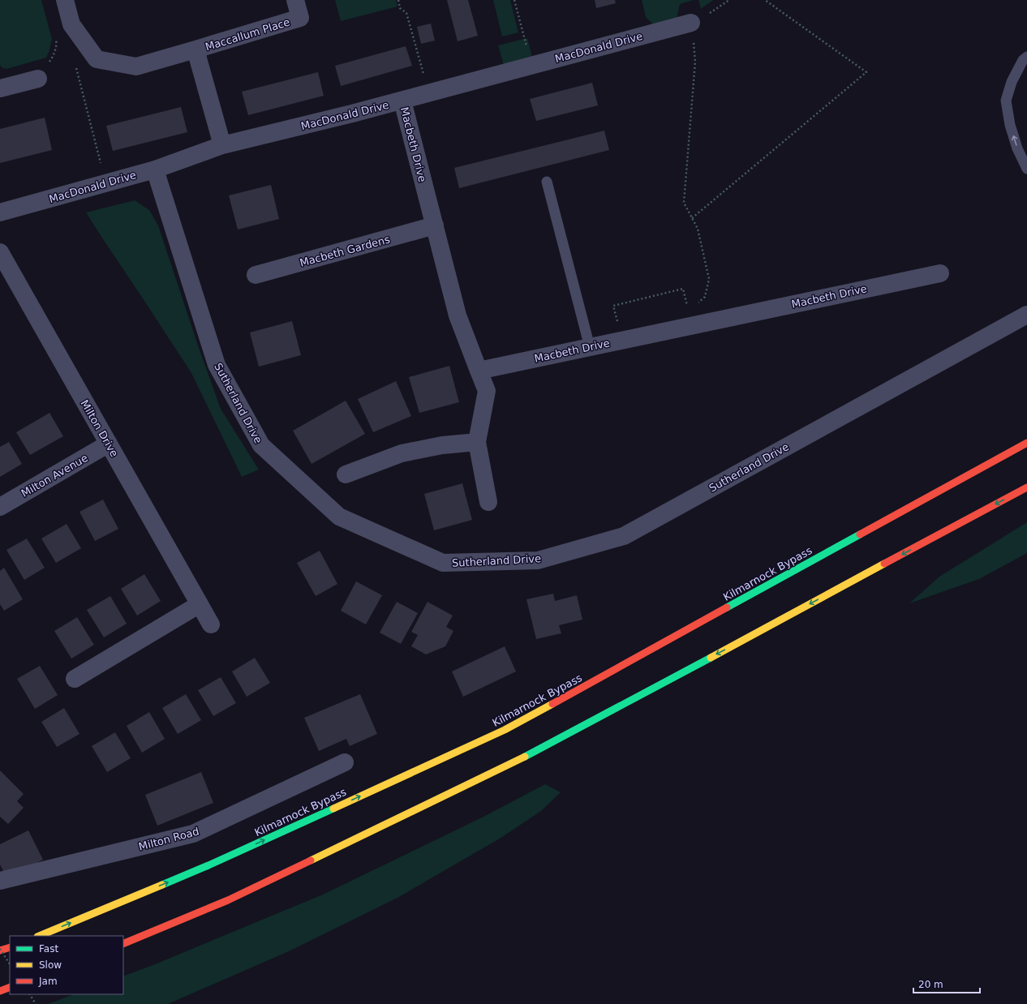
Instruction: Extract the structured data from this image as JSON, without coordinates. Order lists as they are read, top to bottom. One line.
{"streets":{"highway":["Kilmarnock Bypass"],"street":["Maccallum Place","MacDonald Drive","Macbeth Drive","Macbeth Gardens","Sutherland Drive","Milton Drive","Milton Avenue","Milton Road"]},"crossings":[["MacDonald Drive","Macbeth Drive"],["MacDonald Drive","Sutherland Drive"],["Macbeth Drive","Macbeth Gardens"],["Milton Drive","Milton Avenue"]],"legend":["Fast","Slow","Jam"],"scale_bar":"20 m"}
